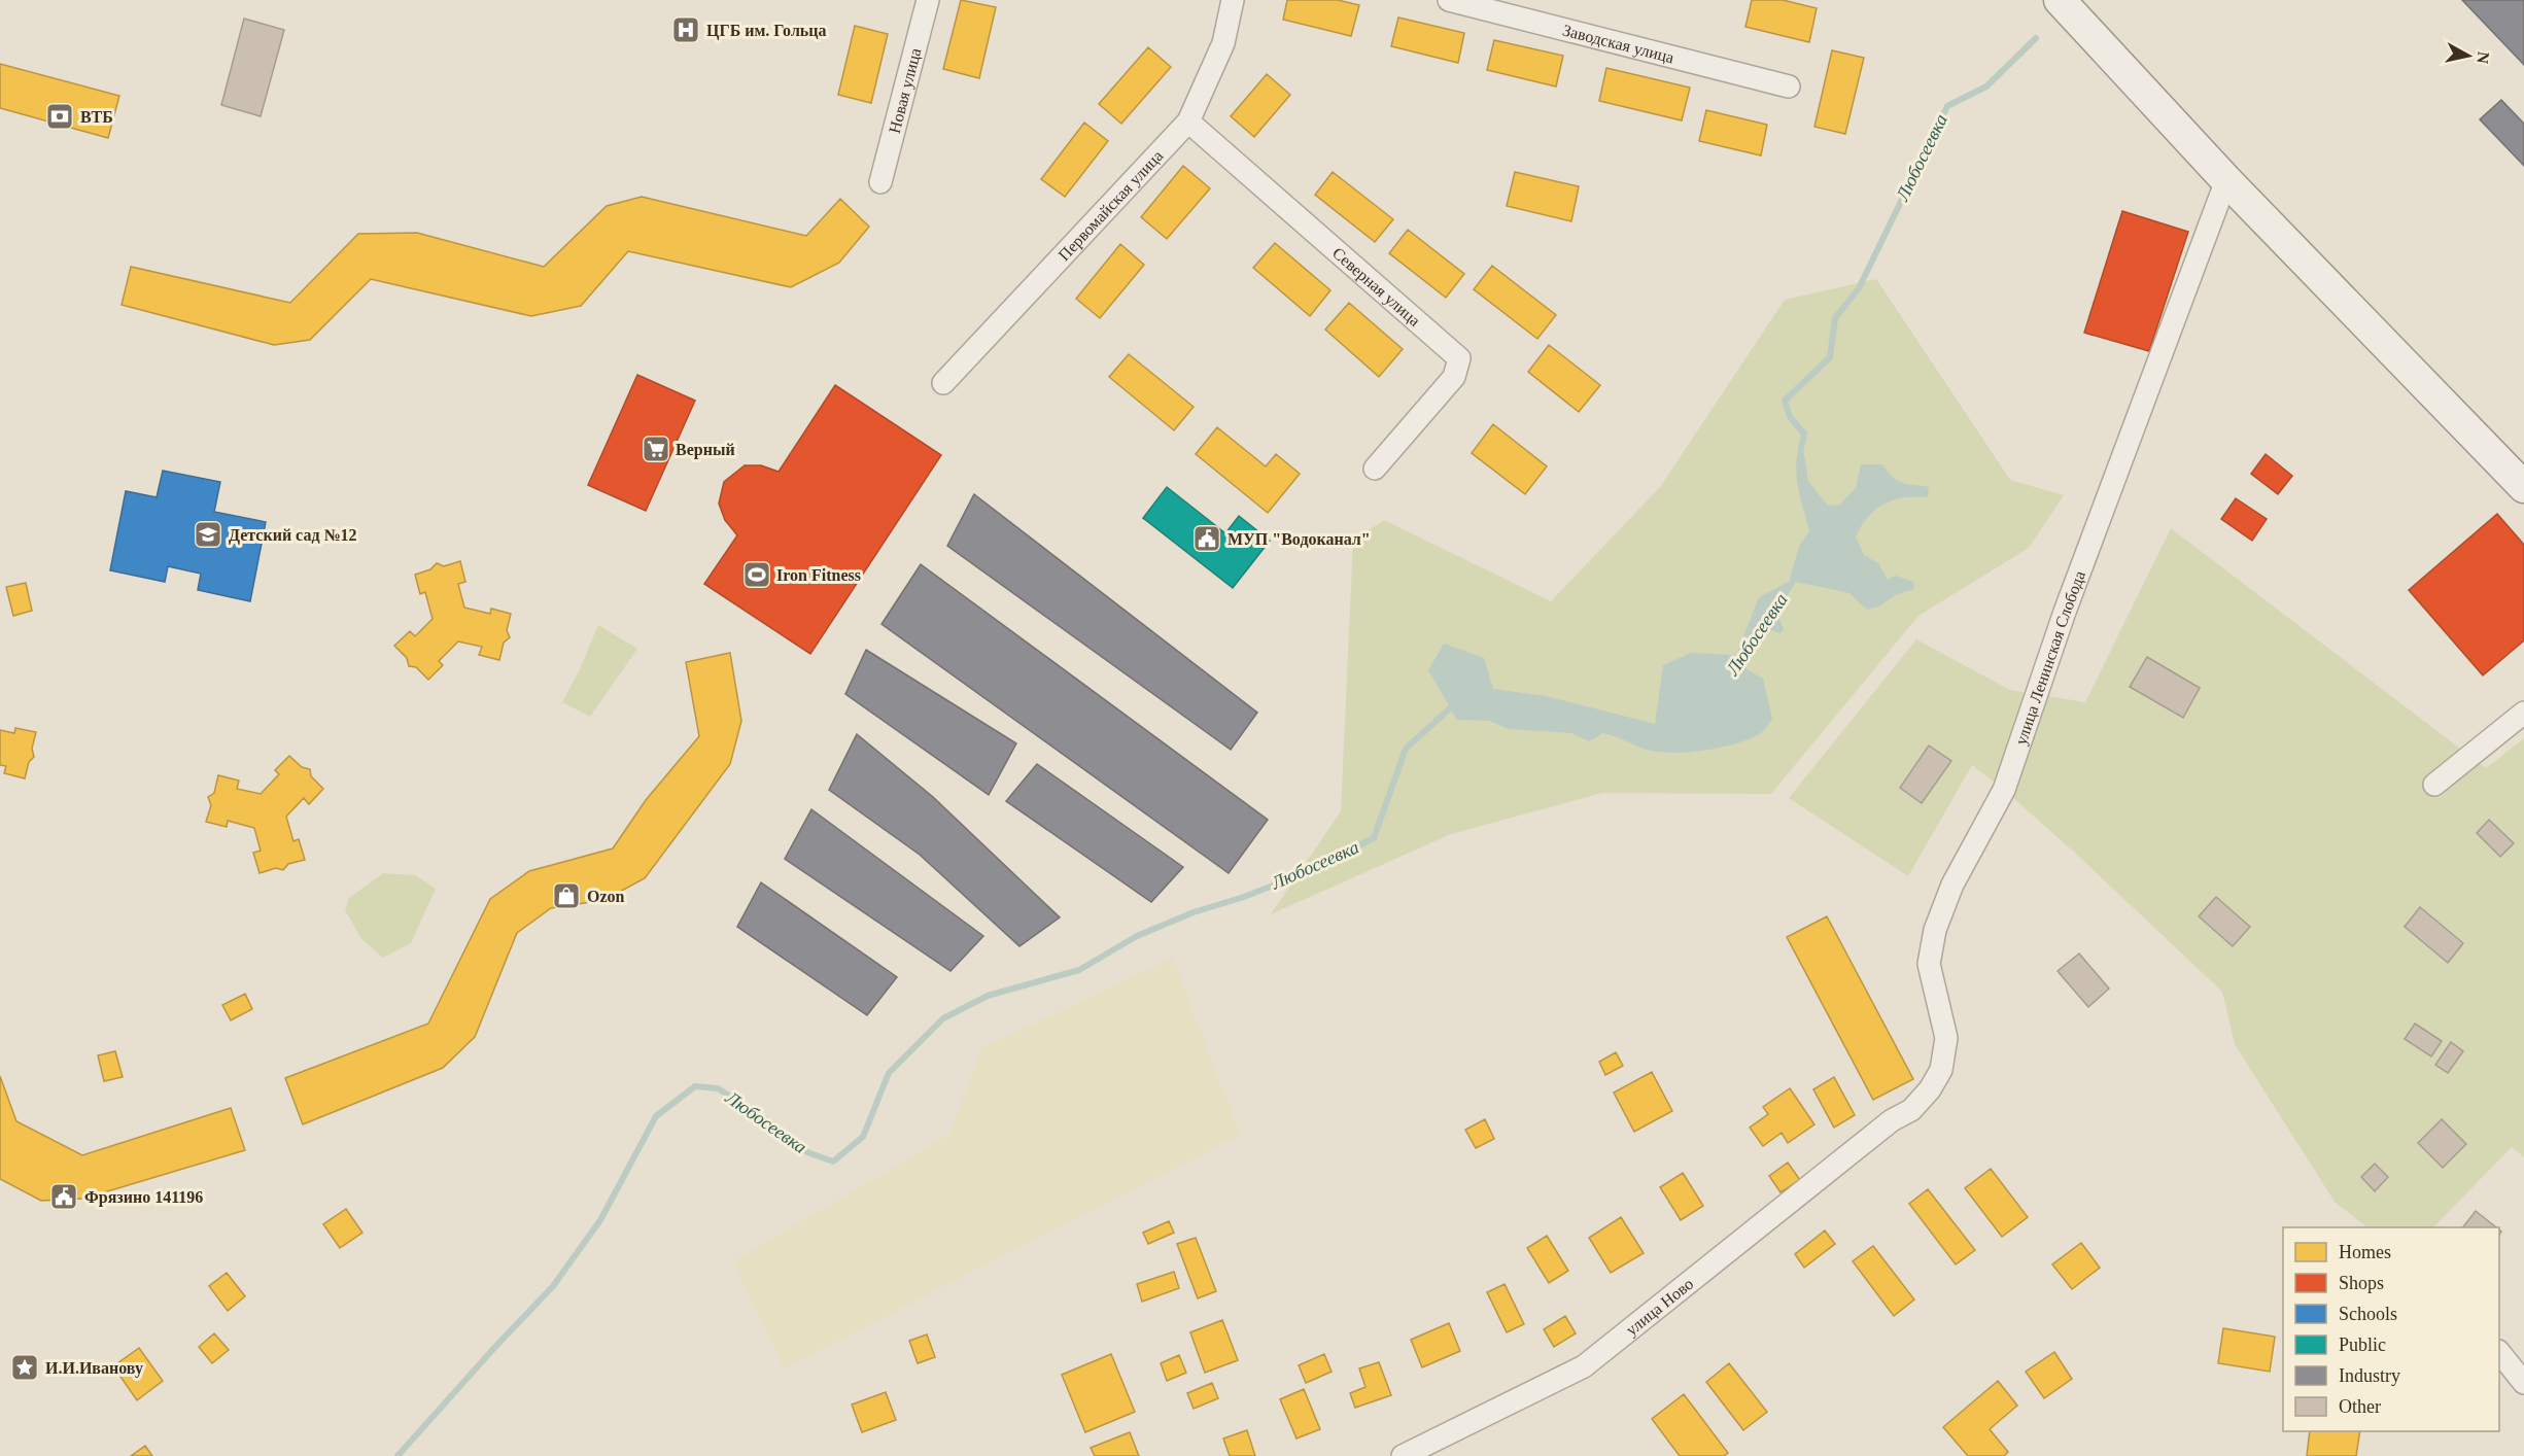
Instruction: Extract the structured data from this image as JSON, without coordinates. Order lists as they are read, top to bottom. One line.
{"streets":{"street":["Заводская улица","Новая улица","Первомайская улица","Северная улица","улица Ленинская Слобода","улица Ново"]},"crossings":[["Первомайская улица","Северная улица"],["улица Ленинская Слобода","улица Ново"]],"water":["Любосеевка"],"places":{"hospital":["ЦГБ им. Гольца"],"bank":["ВТБ"],"supermarket":["Верный"],"school or university":["Детский сад №12"],"public building":["МУП \"Водоканал\"","Фрязино 141196"],"sports":["Iron Fitness"],"shop":["Ozon"],"place":["И.И.Иванову"]},"legend":["Homes","Shops","Schools","Public","Industry","Other"],"north":"right"}
